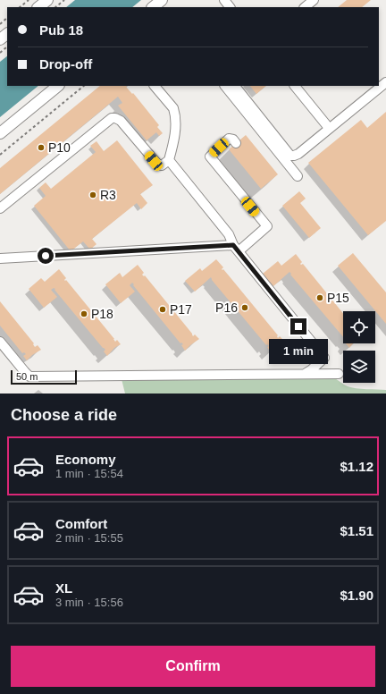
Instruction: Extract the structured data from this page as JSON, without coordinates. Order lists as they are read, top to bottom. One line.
{"places":["P10","R3","P15","P16","P17","P18"],"scale_bar":"50 m","page":{"banner":["Pub 18","Drop-off"],"bubble":"1 min","scale":"50 m","heading":"Choose a ride","list":[{"name":"Economy","note":"1 min · 15:54","value":"$1.12"},{"name":"Comfort","note":"2 min · 15:55","value":"$1.51"},{"name":"XL","note":"3 min · 15:56","value":"$1.90"}],"buttons":"Confirm"}}
